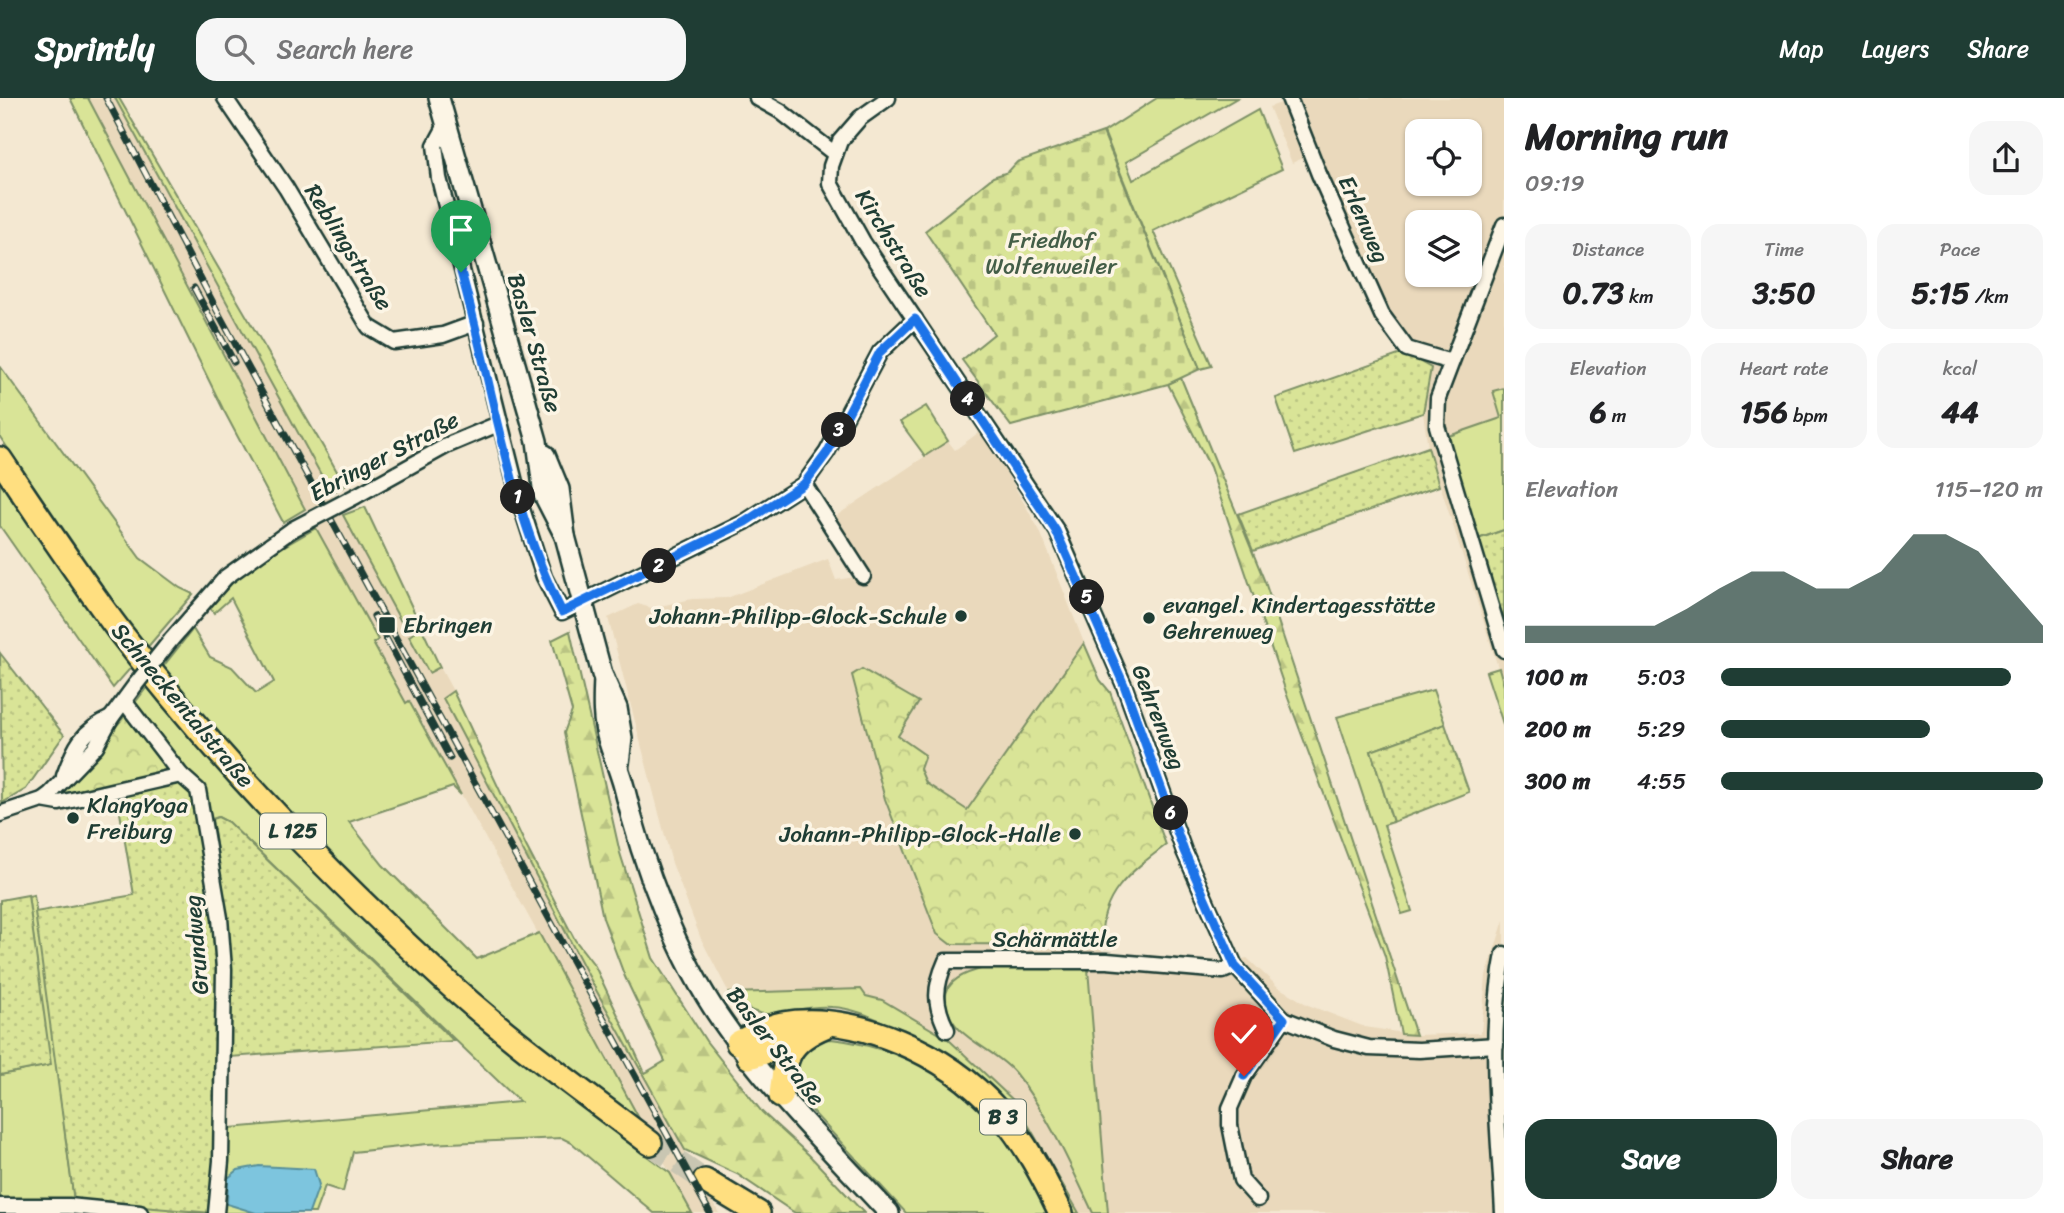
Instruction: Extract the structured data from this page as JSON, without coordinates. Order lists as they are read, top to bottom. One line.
{"streets":{"main road":["Basler Straße","Schneckentalstraße","L 125","B 3"],"street":["Erlenweg","Kirchstraße","Reblingstraße","Ebringer Straße","Gehrenweg","Schärmättle","Grundweg"]},"crossings":[["Kirchstraße","Basler Straße"],["Kirchstraße","Gehrenweg"],["Basler Straße","B 3"],["Ebringer Straße","Grundweg"],["Gehrenweg","Schärmättle"]],"parks":["Friedhof Wolfenweiler"],"places":{"other":["Johann-Philipp-Glock-Schule","evangel. Kindertagesstätte Gehrenweg","KlangYoga Freiburg","Johann-Philipp-Glock-Halle"],"transit":["Ebringen"]},"page":{"header":"Sprintly","search":"Search here","nav":["Map","Layers","Share"],"heading":["Morning run","09:19"],"stats":[["Distance","0.73 km"],["Time","3:50"],["Pace","5:15 /km"],["Elevation","6 m"],["Heart rate","156 bpm"],["kcal","44"]],"pins":["4","3","1","2","5","6"],"chart":["Elevation","115–120 m"],"list":[{"name":"100 m","note":"5:03"},{"name":"200 m","note":"5:29"},{"name":"300 m","note":"4:55"}],"buttons":["Save","Share"]}}
